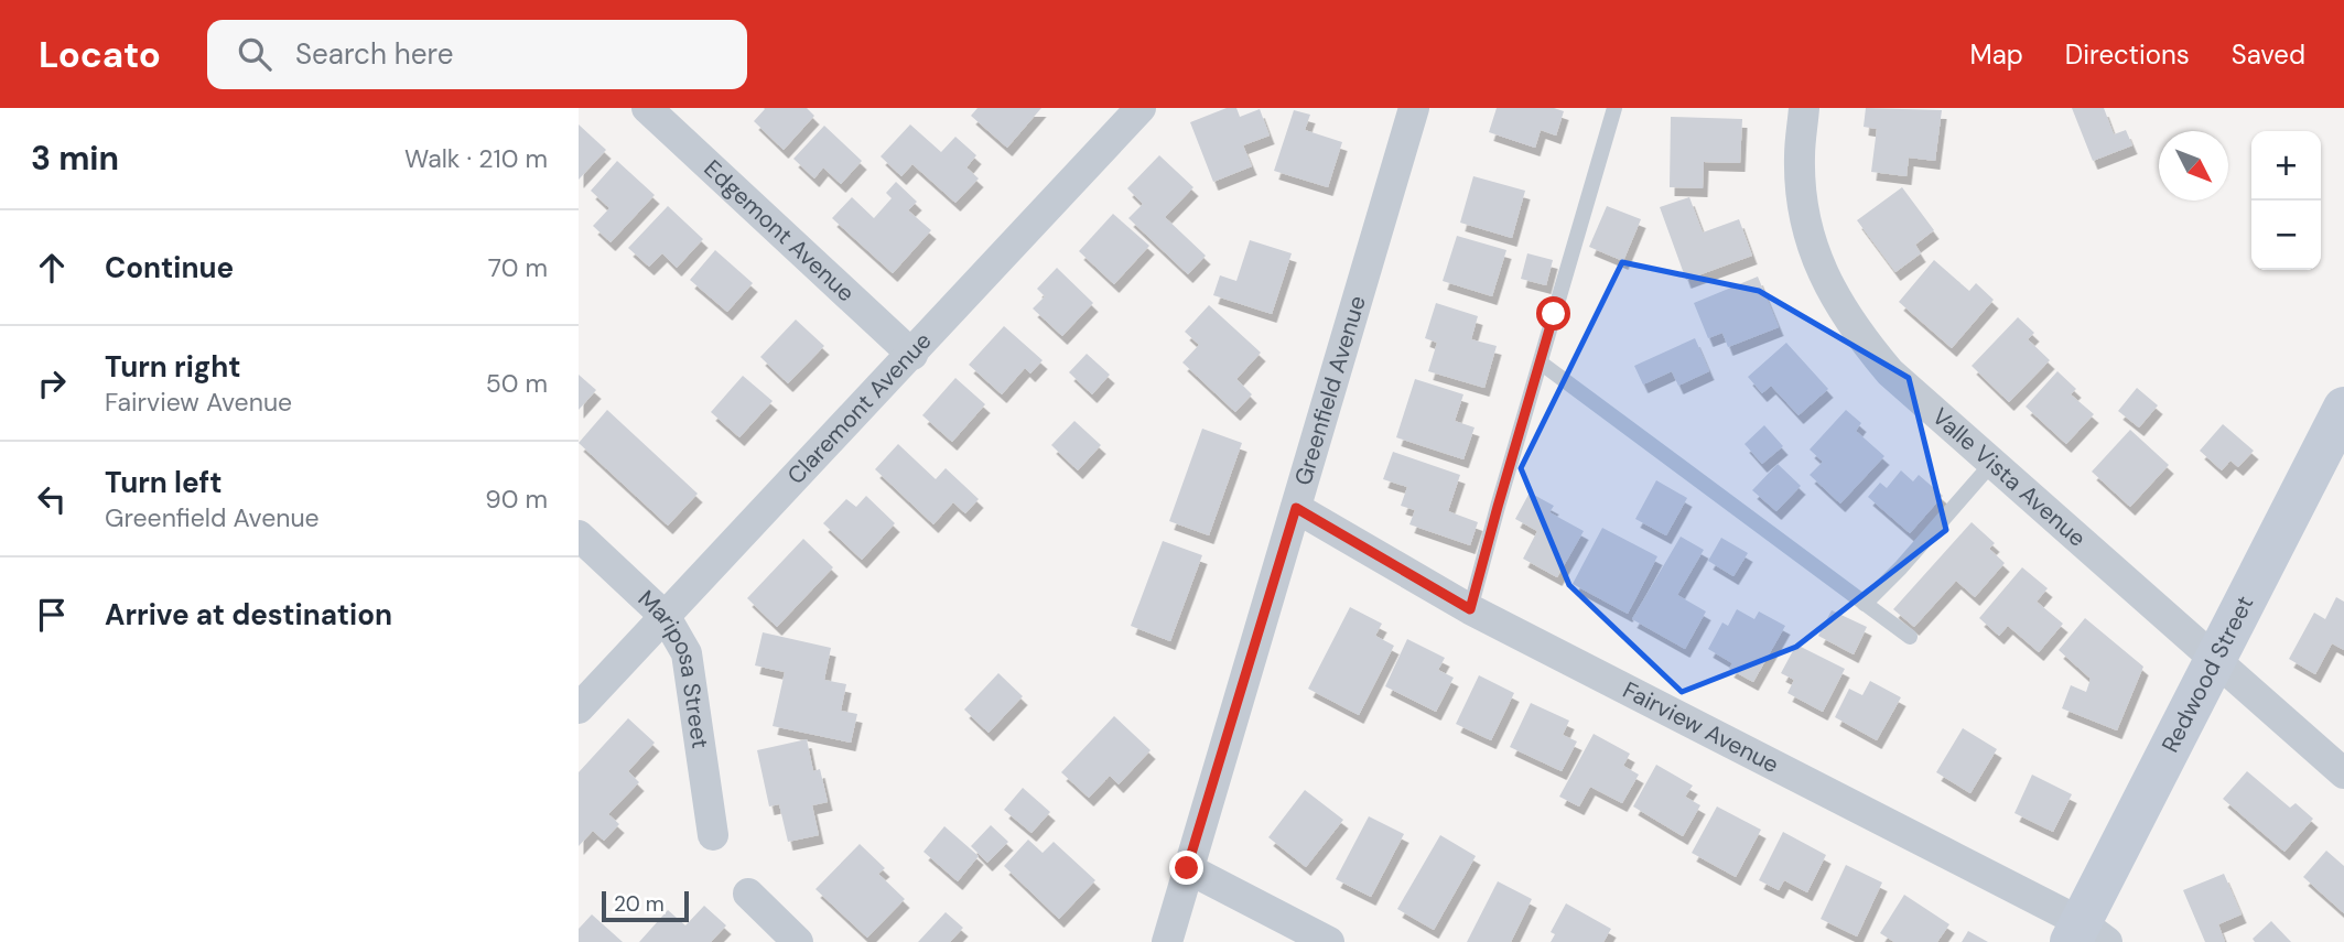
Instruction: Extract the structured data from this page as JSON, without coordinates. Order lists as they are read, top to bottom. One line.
{"streets":{"main road":["Redwood Street"],"street":["Edgemont Avenue","Greenfield Avenue","Claremont Avenue","Valle Vista Avenue","Mariposa Street","Fairview Avenue"]},"crossings":[["Edgemont Avenue","Claremont Avenue"],["Greenfield Avenue","Fairview Avenue"],["Claremont Avenue","Mariposa Street"],["Valle Vista Avenue","Redwood Street"],["Redwood Street","Fairview Avenue"]],"scale_bar":"20 m","north":"bottom right","page":{"header":"Locato","search":"Search here","nav":["Map","Directions","Saved"],"heading":["3 min","Walk · 210 m"],"map_buttons":["+","−"],"list":[["Continue","70 m"],["Turn right","Fairview Avenue","50 m"],["Turn left","Greenfield Avenue","90 m"],"Arrive at destination"],"scale":"20 m"}}
